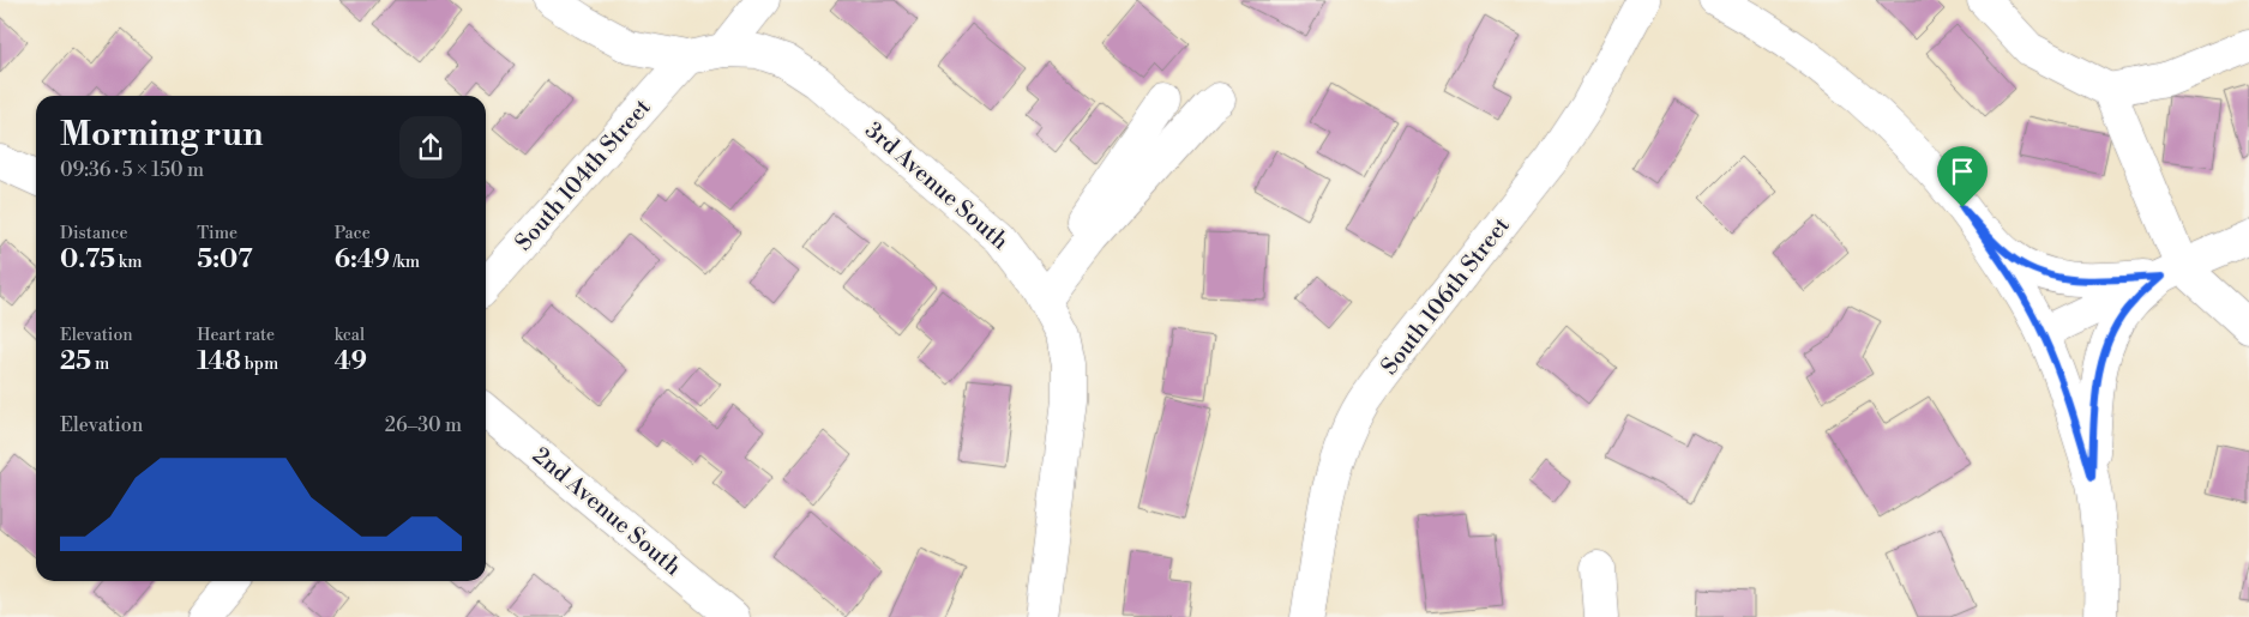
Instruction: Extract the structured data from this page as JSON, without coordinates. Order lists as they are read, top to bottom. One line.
{"streets":{"street":["South 104th Street","3rd Avenue South","South 106th Street","2nd Avenue South"]},"crossings":[["South 104th Street","3rd Avenue South"]],"page":{"heading":["Morning run","09:36 · 5 × 150 m"],"stats":[["Distance","0.75 km"],["Time","5:07"],["Pace","6:49 /km"],["Elevation","25 m"],["Heart rate","148 bpm"],["kcal","49"]],"chart":["Elevation","26–30 m"]}}
